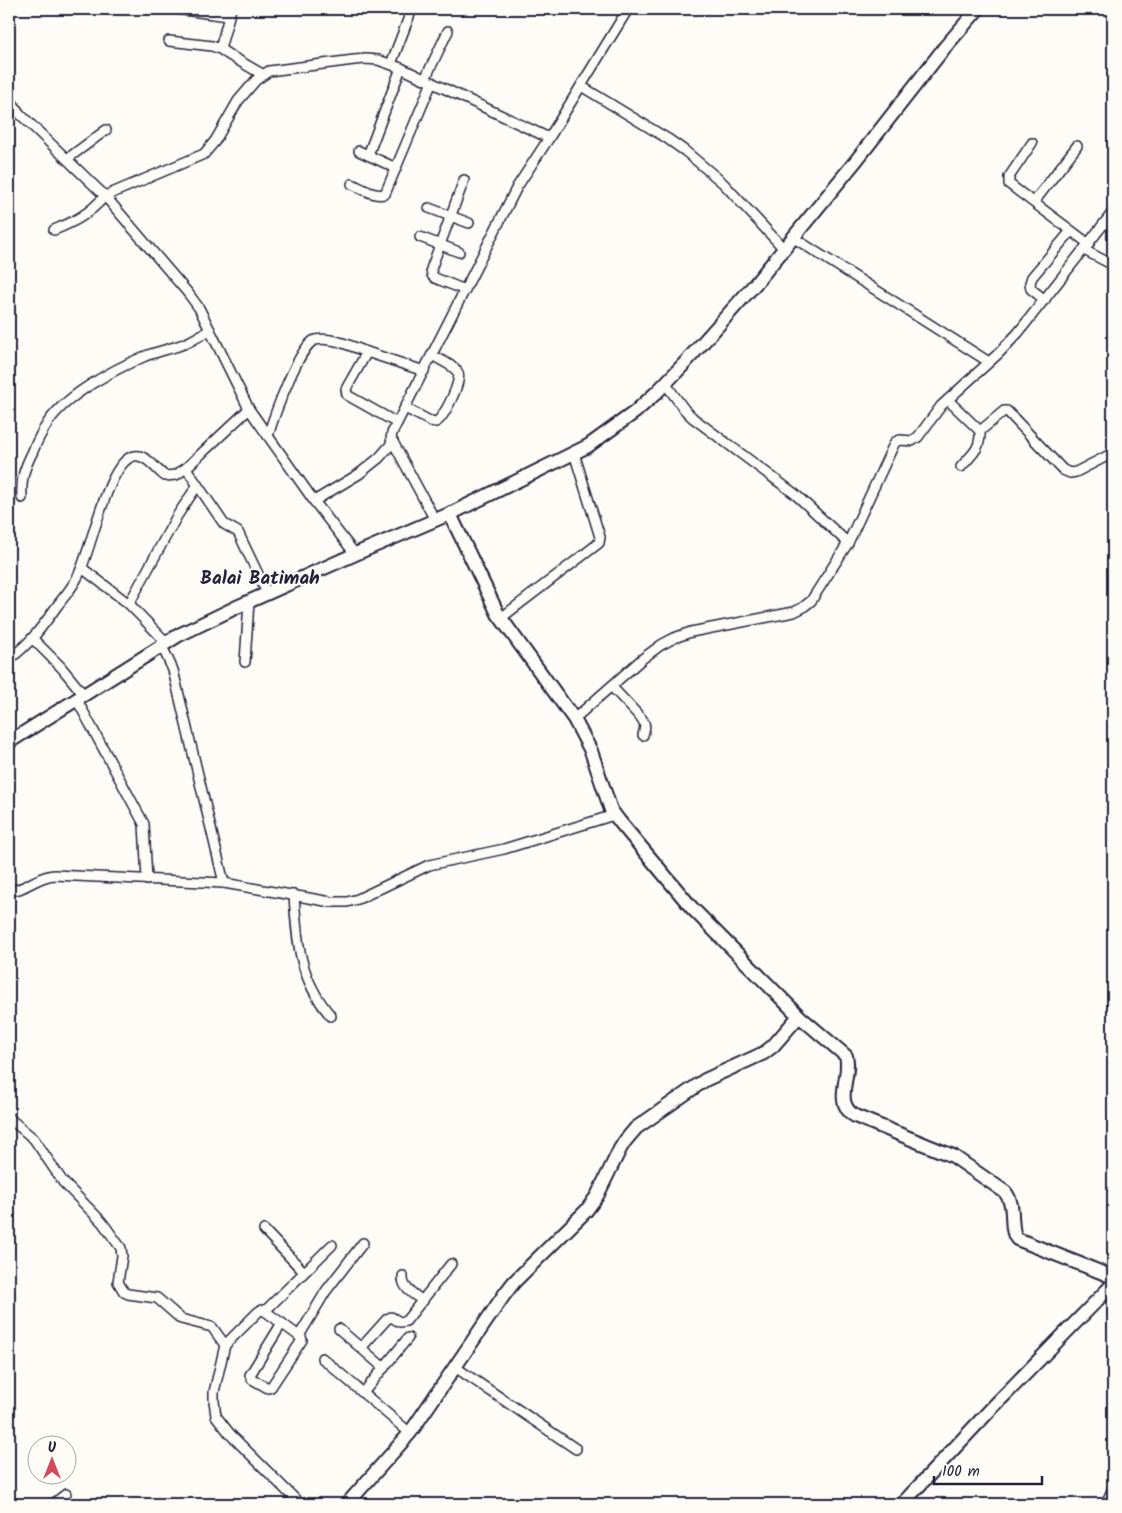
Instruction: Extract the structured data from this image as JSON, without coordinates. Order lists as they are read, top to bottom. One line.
{"districts":["Balai Batimah"],"scale_bar":"100 m","north":"top"}
